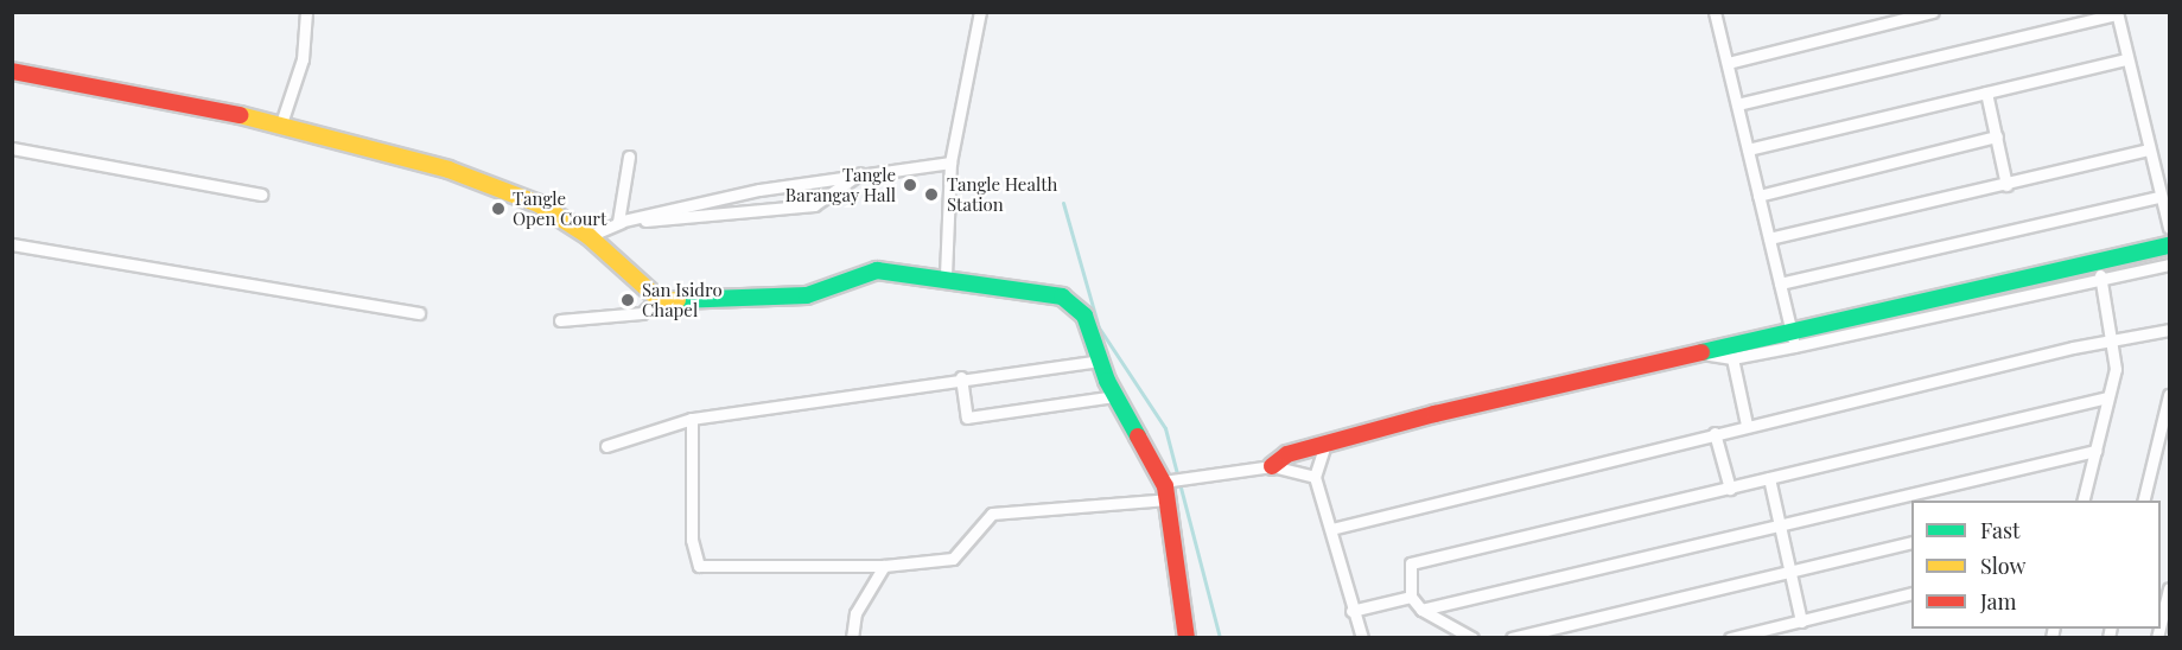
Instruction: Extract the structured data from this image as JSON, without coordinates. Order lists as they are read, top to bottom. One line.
{"places":["Tangle Barangay Hall","Tangle Health Station","Tangle Open Court","San Isidro Chapel"],"legend":["Fast","Slow","Jam"]}
